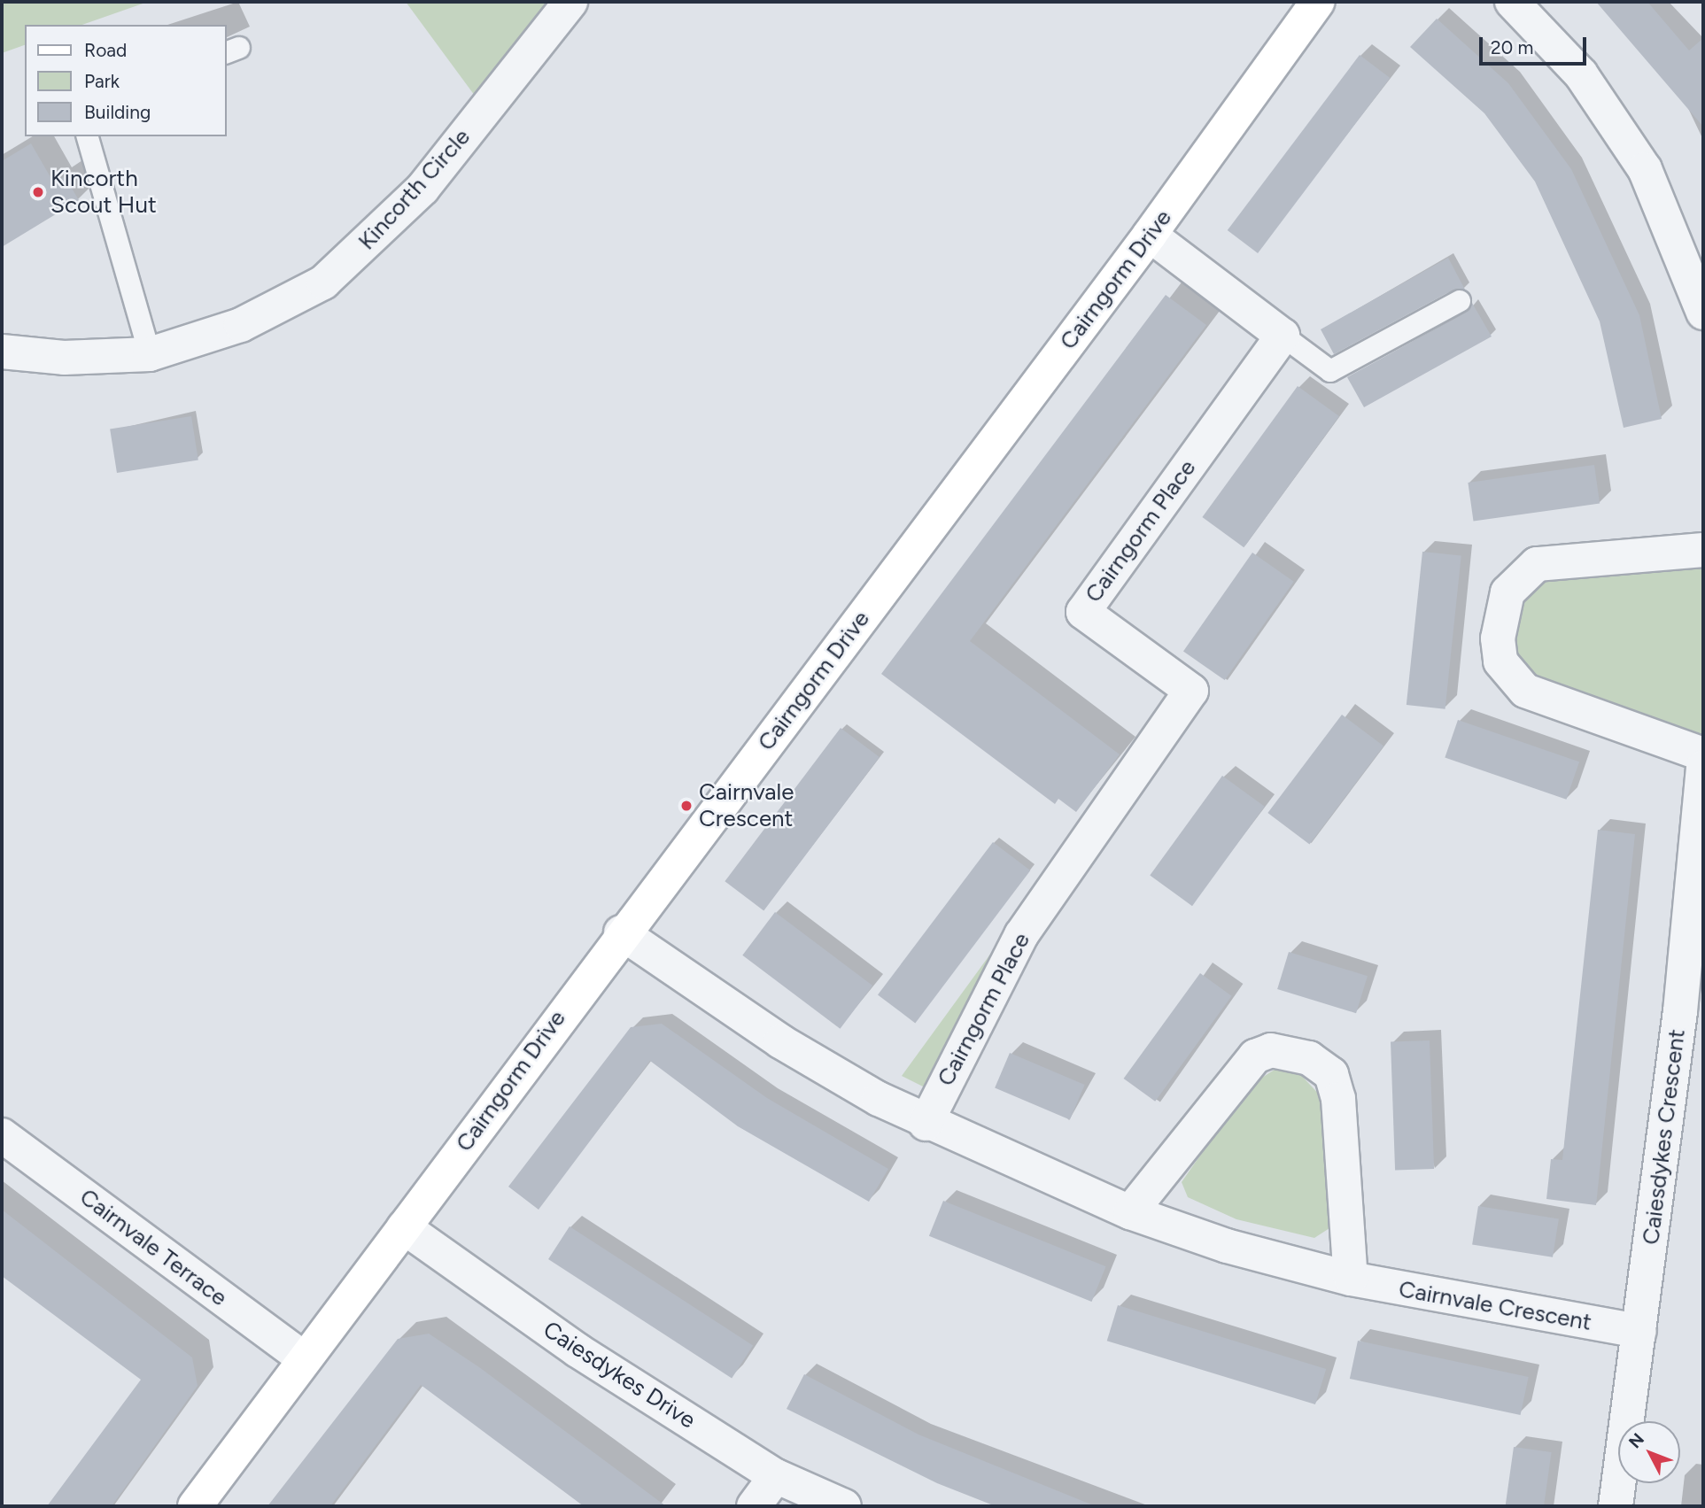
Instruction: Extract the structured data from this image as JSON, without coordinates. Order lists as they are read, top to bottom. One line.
{"streets":{"street":["Kincorth Circle","Cairngorm Drive","Cairngorm Place","Caiesdykes Crescent","Cairnvale Terrace","Cairnvale Crescent","Caiesdykes Drive"]},"crossings":[["Cairngorm Drive","Cairnvale Terrace"],["Cairngorm Drive","Cairnvale Crescent"],["Cairngorm Drive","Caiesdykes Drive"],["Cairngorm Place","Cairnvale Crescent"],["Caiesdykes Crescent","Cairnvale Crescent"]],"places":["Kincorth Scout Hut","Cairnvale Crescent"],"legend":["Road","Park","Building"],"scale_bar":"20 m","north":"top left"}
